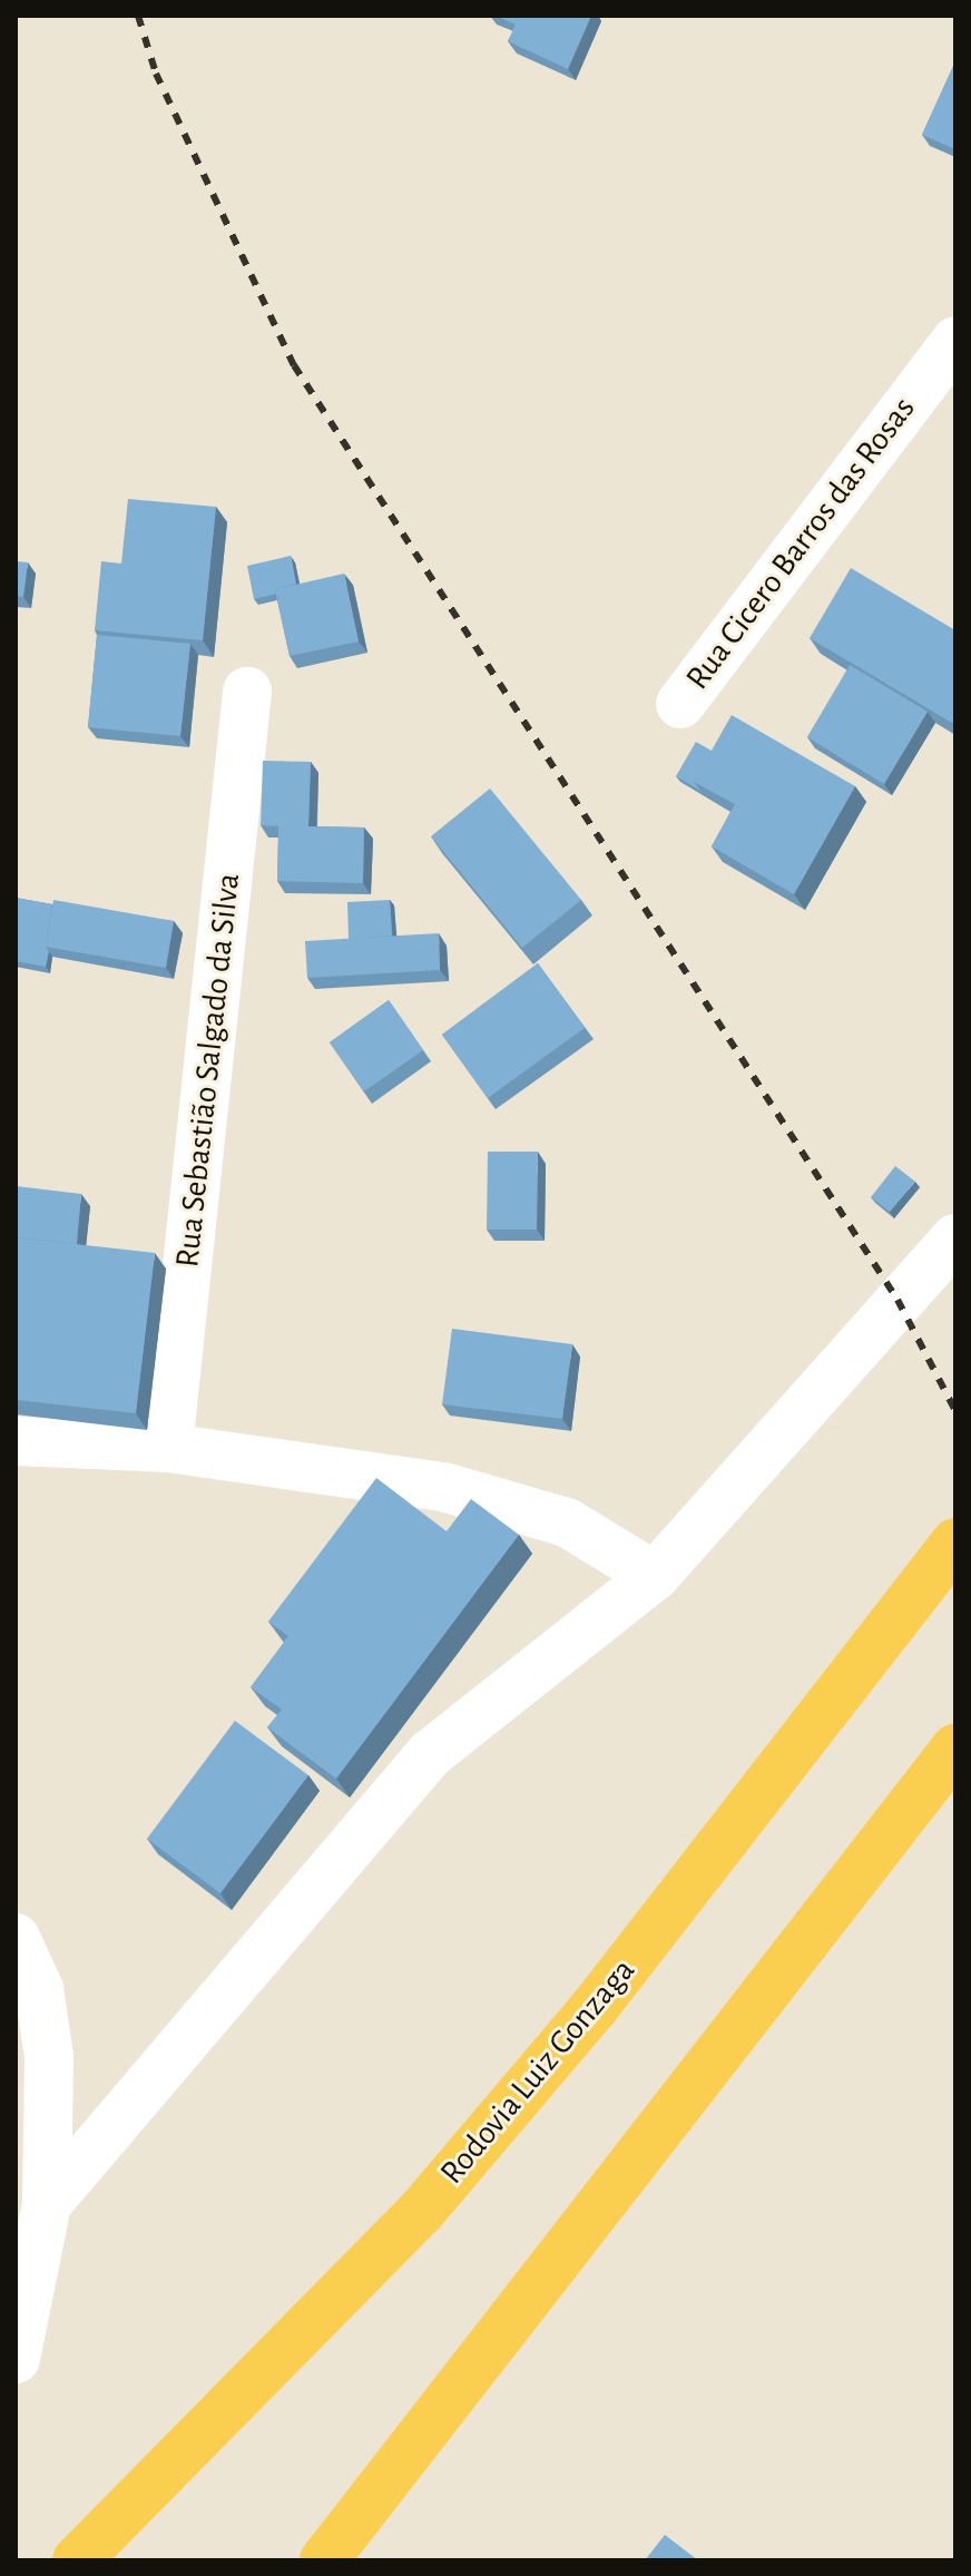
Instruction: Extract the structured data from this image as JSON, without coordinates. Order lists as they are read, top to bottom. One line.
{"streets":{"highway":["Rodovia Luiz Gonzaga"],"street":["Rua Cicero Barros das Rosas","Rua Sebastião Salgado da Silva"]}}
